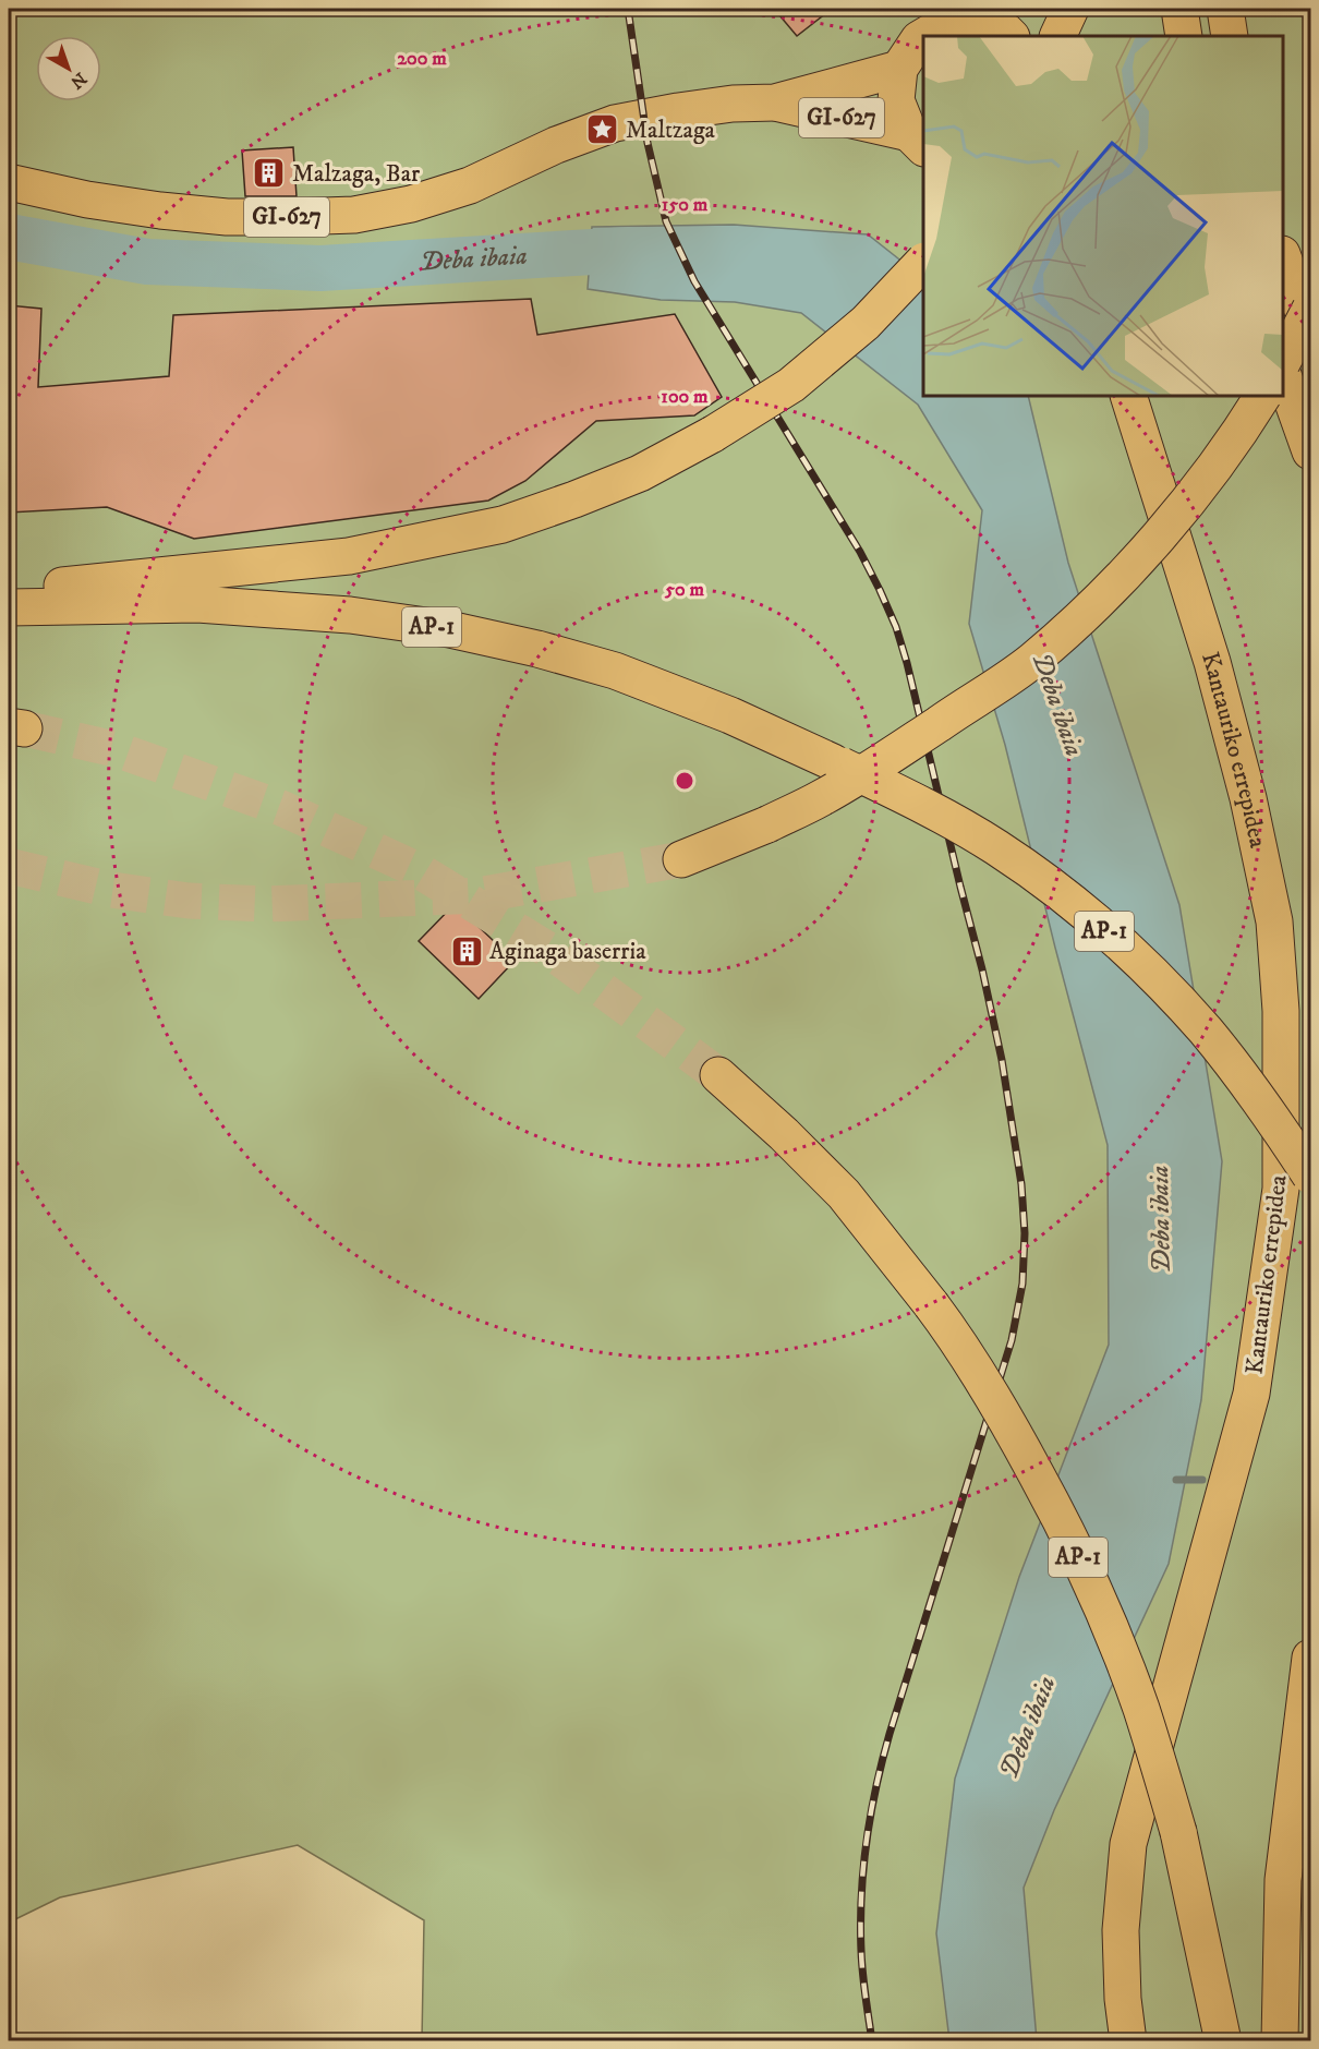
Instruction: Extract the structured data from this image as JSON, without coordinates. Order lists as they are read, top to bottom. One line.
{"streets":{"main road":["GI-627","AP-1","Kantauriko errepidea"]},"water":["Deba ibaia"],"places":{"place":["Maltzaga"],"building":["Malzaga, Bar","Aginaga baserria"]},"north":"bottom right","rings":["200 m","150 m","100 m","50 m"]}
